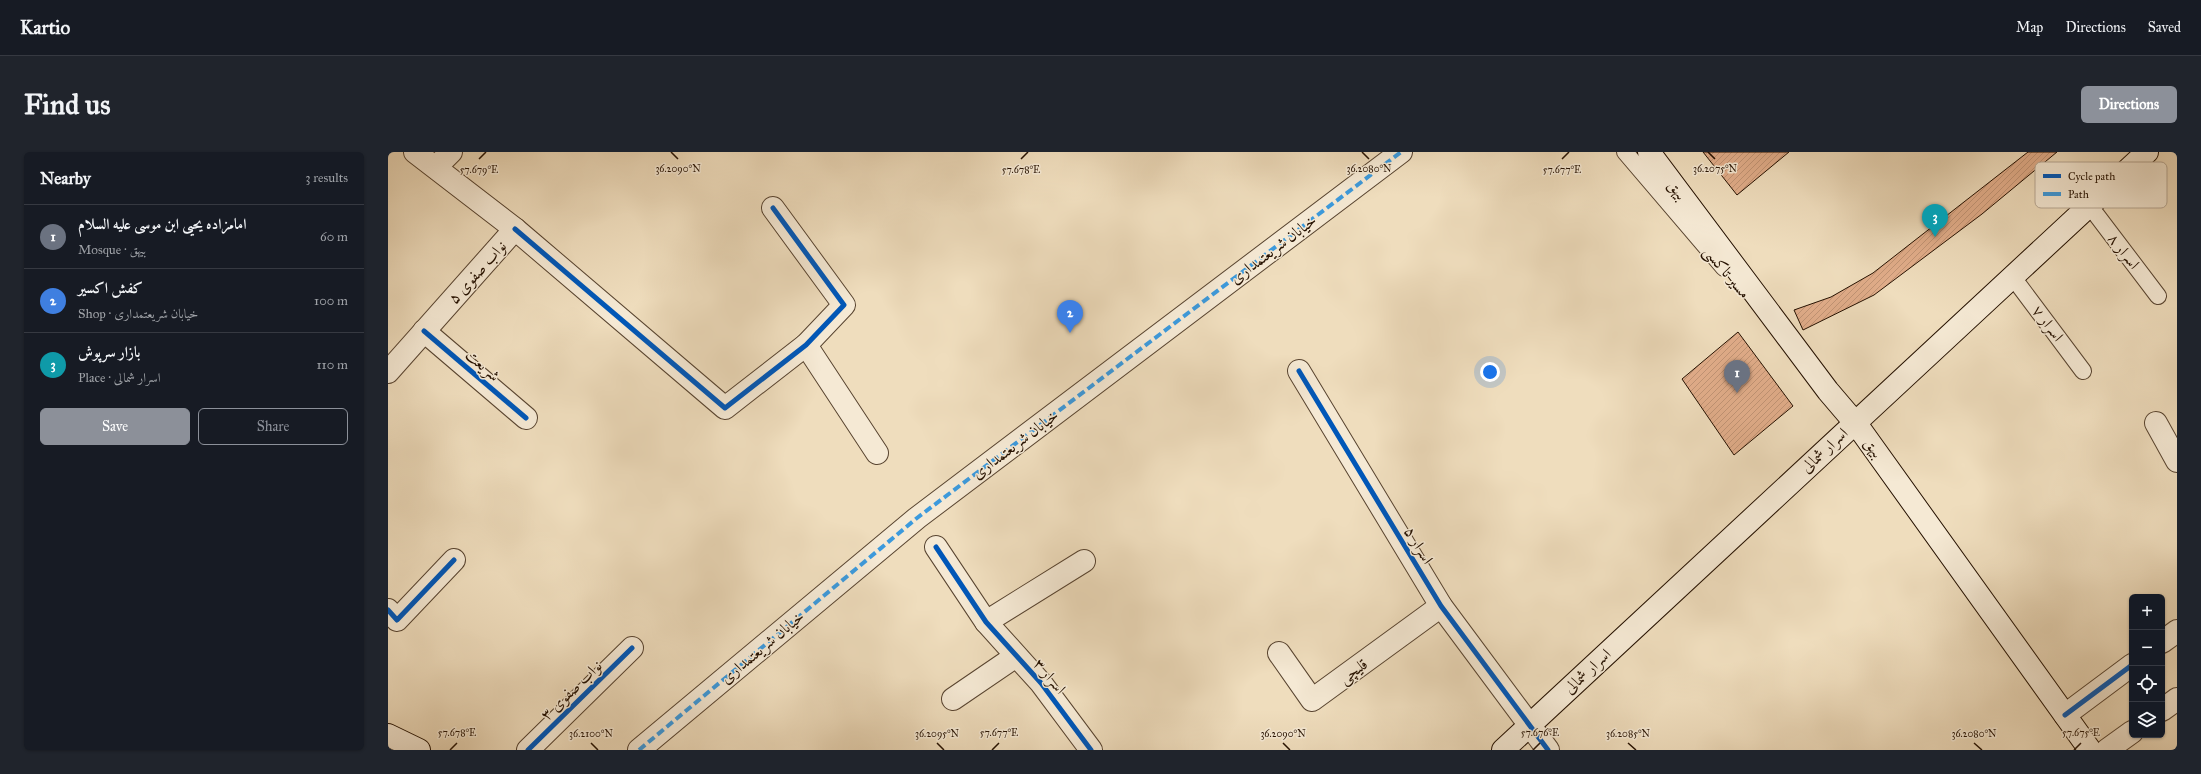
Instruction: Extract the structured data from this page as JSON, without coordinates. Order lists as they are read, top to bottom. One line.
{"streets":{"street":["بیهق","خیابان شریعتمداری","نواب صفوی ۵","شریعت","اسرار شمالی","اسرار ۵","قلیچی","اسرار ۳","نواب صفوی ۳"],"lane":["اسرار ۸","مسیر تاکسی","اسرار ۷"]},"crossings":[["بیهق","مسیر تاکسی"],["بیهق","اسرار شمالی"],["نواب صفوی ۵","شریعت"],["اسرار ۷","اسرار شمالی"],["اسرار شمالی","اسرار ۵"],["اسرار ۵","قلیچی"]],"legend":["Cycle path","Path"],"page":{"header":"Kartio","nav":["Map","Directions","Saved"],"buttons":["Directions",["Save","Share"]],"title":"Find us","heading":["Nearby","3 results"],"list":[{"mark":"1","name":"امامزاده یحیی ابن موسی علیه السلام","note":"Mosque · بیهق","value":"60 m"},{"mark":"2","name":"کفش اکسیر","note":"Shop · خیابان شریعتمداری","value":"100 m"},{"mark":"3","name":"بازار سرپوش","note":"Place · اسرار شمالی","value":"110 m"}],"pins":["3","2","1"],"map_buttons":["+","−"]},"coordinates":["36.2090°N","36.2080°N","36.2075°N","57.677°E","57.679°E","57.678°E","57.676°E","57.675°E","36.2100°N","36.2095°N","36.2085°N"]}
